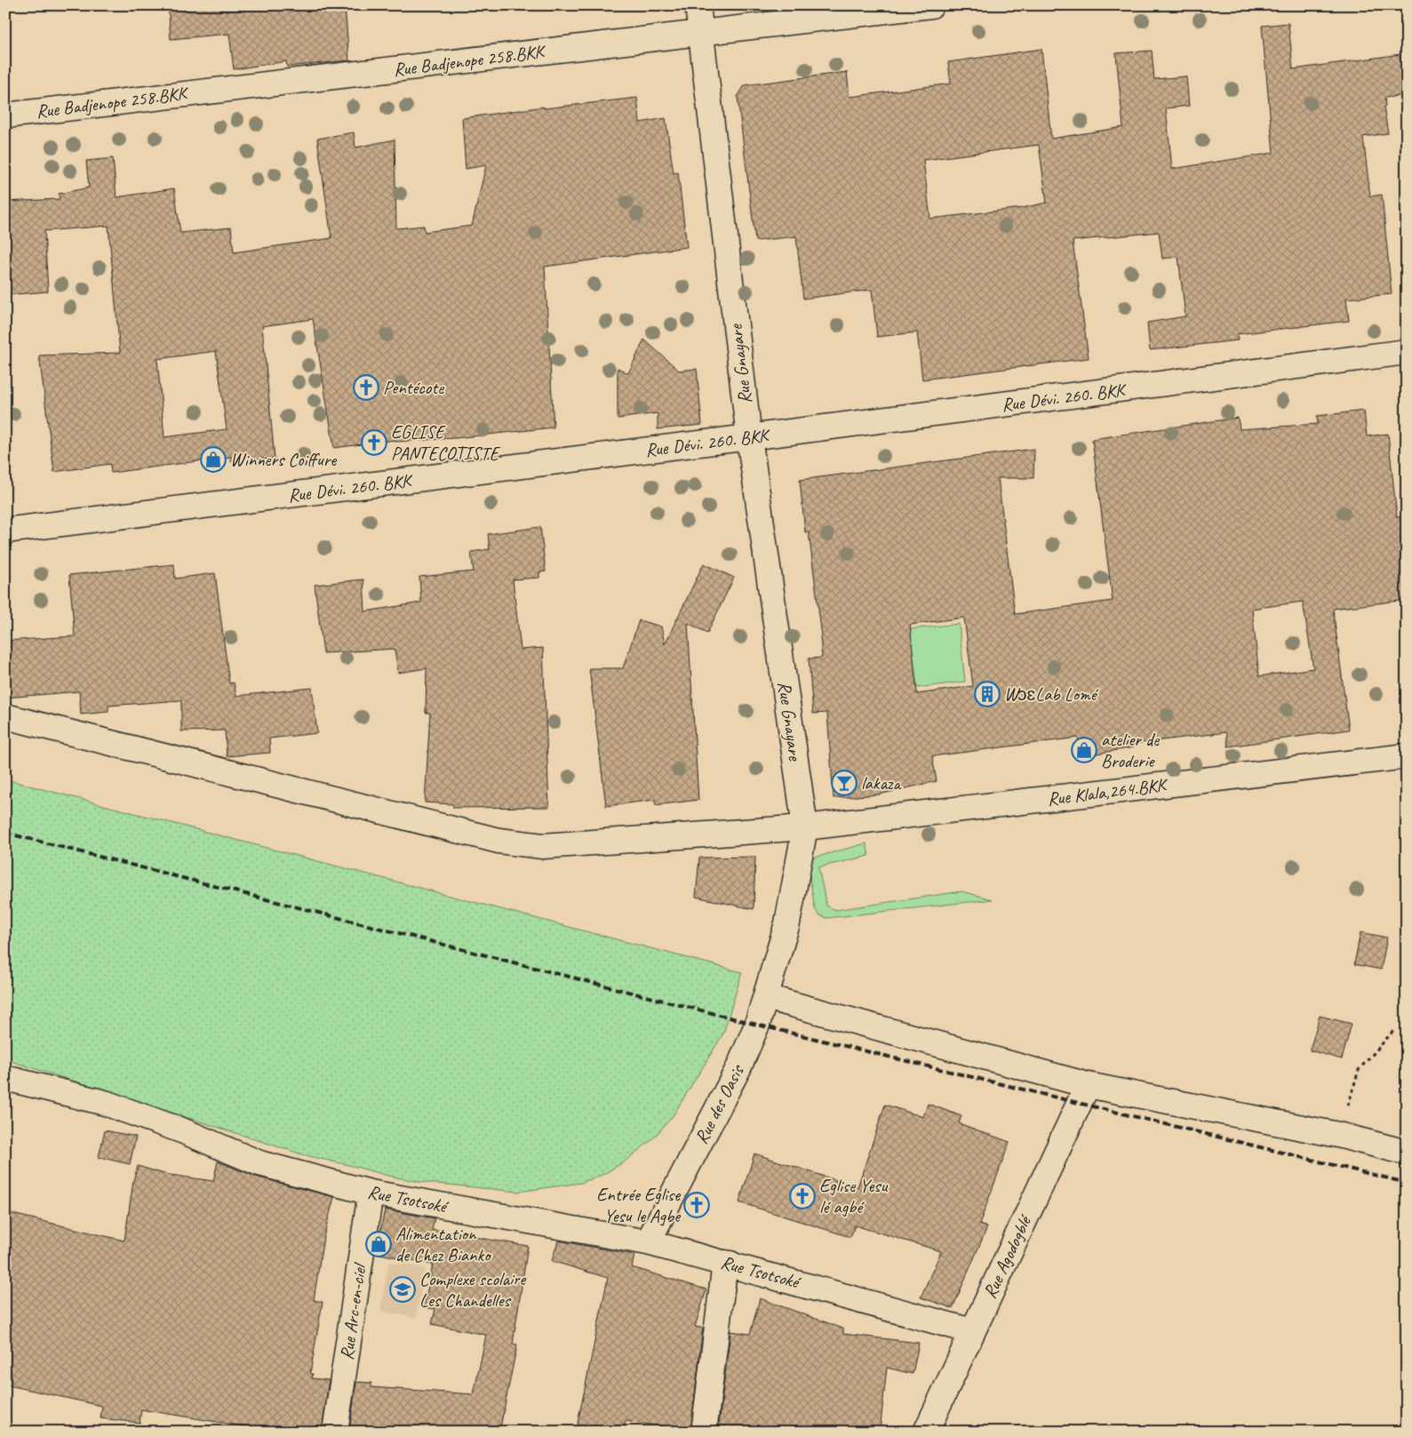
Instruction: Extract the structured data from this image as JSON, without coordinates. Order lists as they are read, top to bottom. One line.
{"streets":{"street":["Rue Badjenope 258.BKK","Rue Gnayare","Rue Dévi. 260. BKK","Rue Klala,264.BKK","Rue des Oasis","Rue Tsotsoké","Rue Agodogblé","Rue Arc-en-ciel"]},"crossings":[["Rue Badjenope 258.BKK","Rue Gnayare"],["Rue Gnayare","Rue Dévi. 260. BKK"],["Rue Gnayare","Rue Klala,264.BKK"],["Rue Gnayare","Rue des Oasis"],["Rue des Oasis","Rue Tsotsoké"],["Rue Tsotsoké","Rue Agodogblé"],["Rue Tsotsoké","Rue Arc-en-ciel"]],"places":{"church":["Pentécote","EGLISE PANTECOTISTE","Eglise Yesu lé agbé","Entrée Eglise Yesu le Agbe"],"shop":["Winners Coiffure","atelier de Broderie","Alimentation de Chez Bianko"],"building":["WɔɛLab Lomé"],"bar":["lakaza"],"school or university":["Complexe scolaire Les Chandelles"]}}
